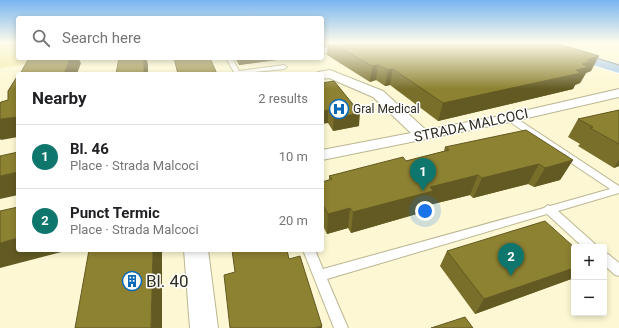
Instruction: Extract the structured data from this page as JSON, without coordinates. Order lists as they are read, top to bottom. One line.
{"streets":{"street":["STRADA MALCOCI"]},"places":{"hospital":["Gral Medical"],"building":["Bl. 40"]},"page":{"search":"Search here","heading":["Nearby","2 results"],"list":[{"mark":"1","name":"Bl. 46","note":"Place · Strada Malcoci","value":"10 m"},{"mark":"2","name":"Punct Termic","note":"Place · Strada Malcoci","value":"20 m"}],"pins":["1","2"],"map_buttons":["+","−"]}}
